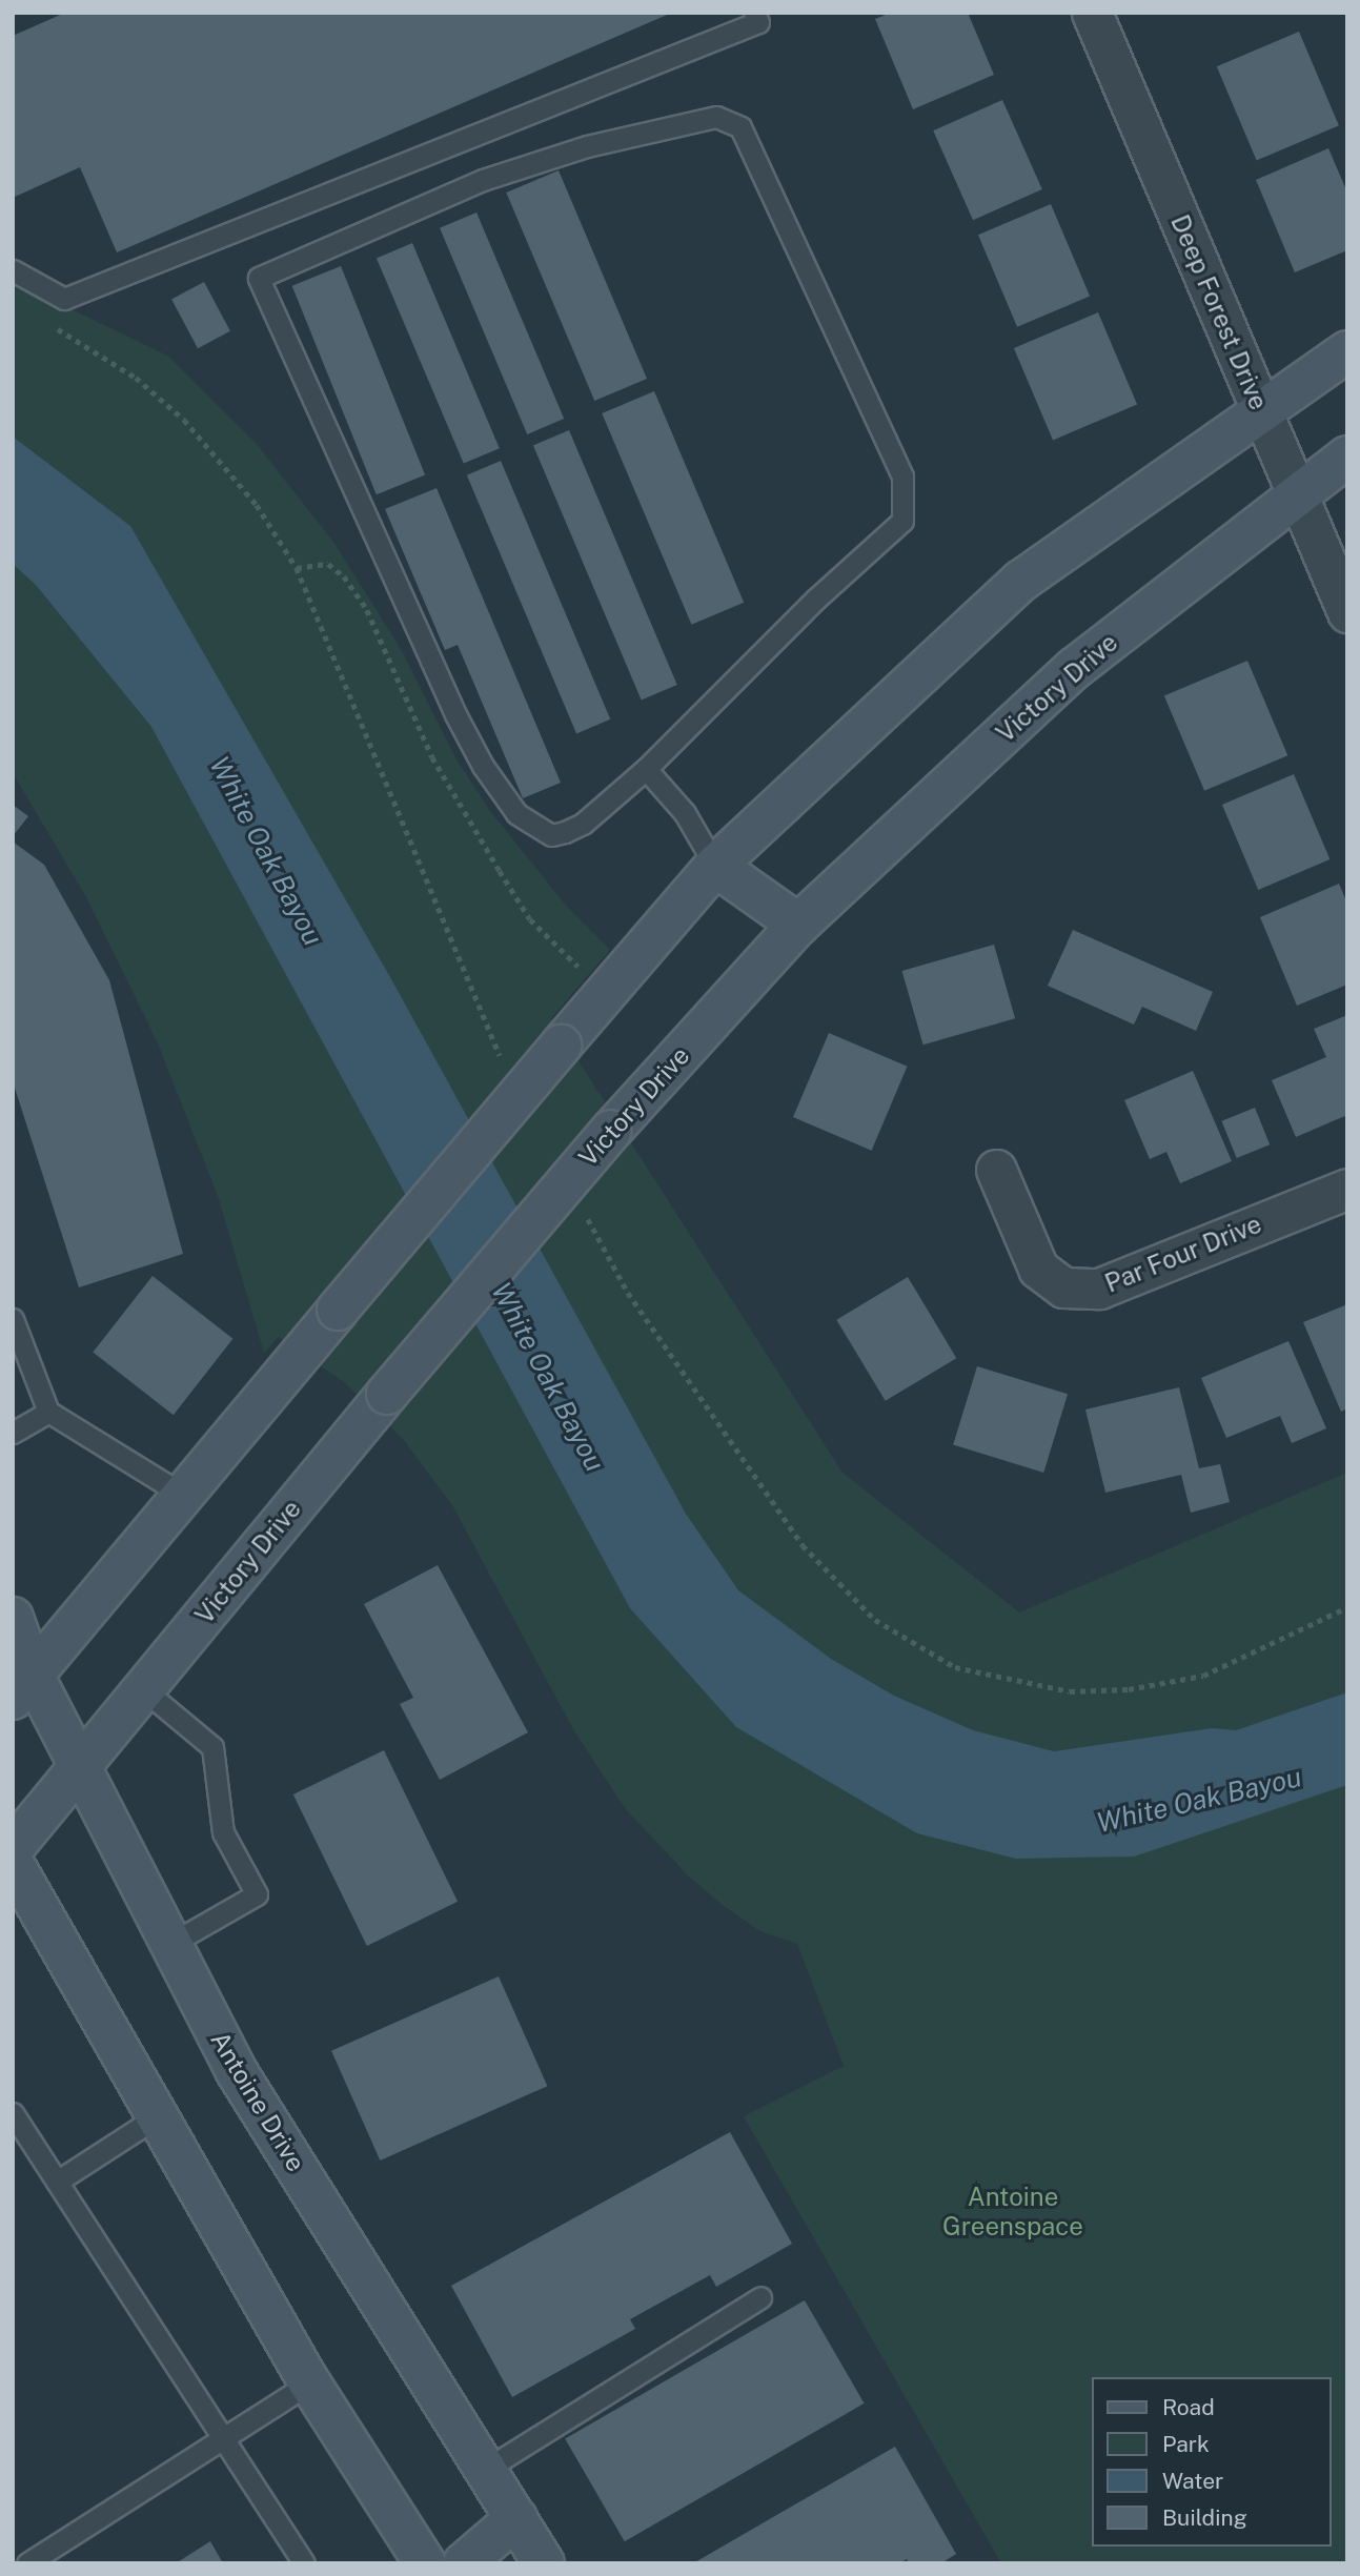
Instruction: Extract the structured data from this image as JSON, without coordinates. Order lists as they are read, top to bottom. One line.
{"streets":{"main road":["Victory Drive","Antoine Drive"],"street":["Deep Forest Drive","Par Four Drive"]},"crossings":[["Deep Forest Drive","Victory Drive"],["Victory Drive","Antoine Drive"]],"water":["White Oak Bayou"],"parks":["Antoine Greenspace"],"legend":["Road","Park","Water","Building"]}
